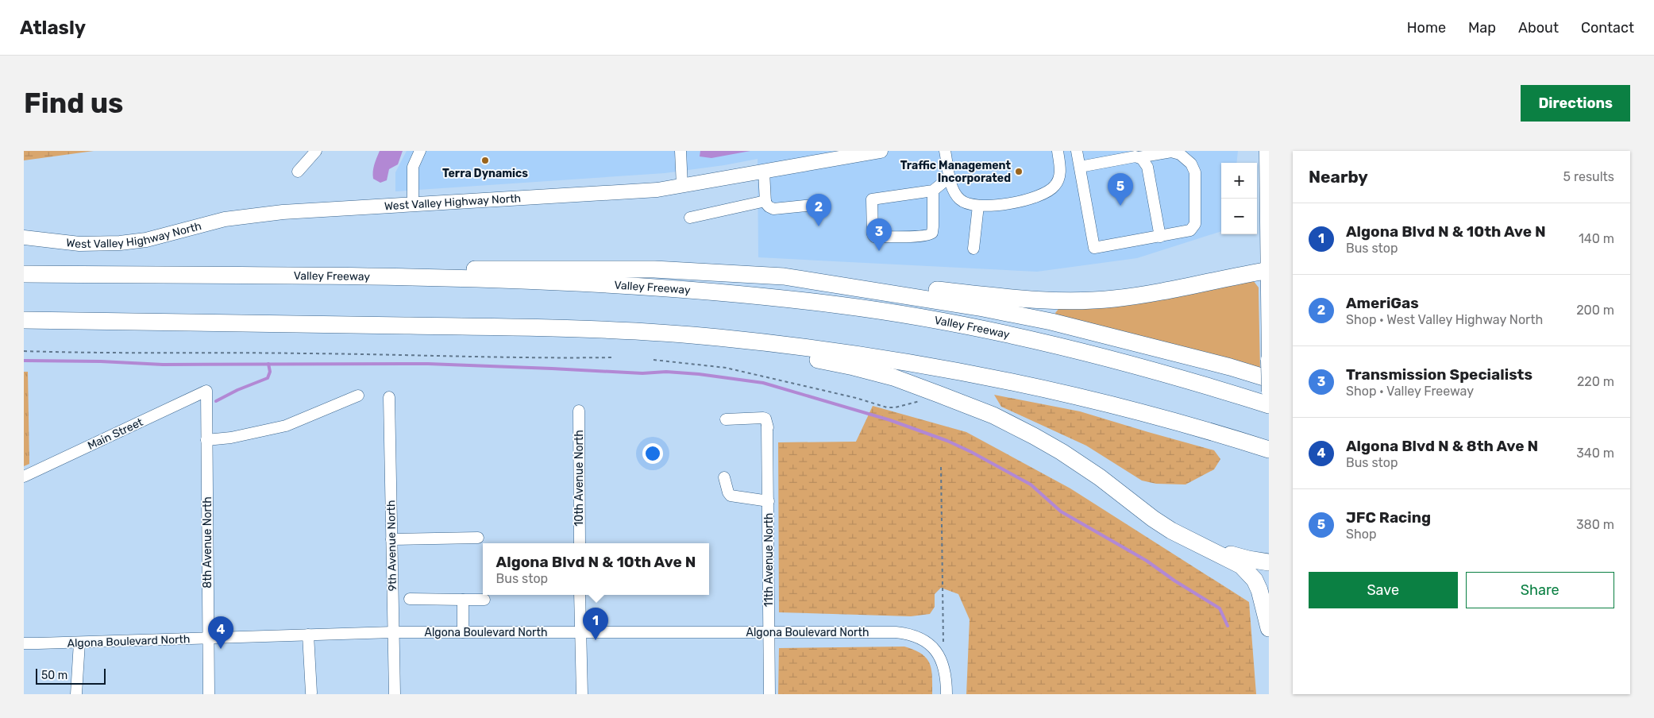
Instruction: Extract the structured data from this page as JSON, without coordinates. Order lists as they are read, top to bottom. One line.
{"streets":{"highway":["Valley Freeway"],"main road":["West Valley Highway North"],"street":["Main Street","10th Avenue North","8th Avenue North","9th Avenue North","11th Avenue North","Algona Boulevard North"]},"crossings":[["Main Street","8th Avenue North"],["8th Avenue North","Algona Boulevard North"],["9th Avenue North","Algona Boulevard North"],["11th Avenue North","Algona Boulevard North"]],"places":["Terra Dynamics","Traffic Management Incorporated"],"scale_bar":"50 m","page":{"header":"Atlasly","nav":["Home","Map","About","Contact"],"buttons":["Directions",["Save","Share"]],"title":"Find us","heading":["Nearby","5 results"],"map_buttons":["+","−"],"pins":["5","2","3","1","4"],"list":[{"mark":"1","name":"Algona Blvd N & 10th Ave N","note":"Bus stop","value":"140 m"},{"mark":"2","name":"AmeriGas","note":"Shop · West Valley Highway North","value":"200 m"},{"mark":"3","name":"Transmission Specialists","note":"Shop · Valley Freeway","value":"220 m"},{"mark":"4","name":"Algona Blvd N & 8th Ave N","note":"Bus stop","value":"340 m"},{"mark":"5","name":"JFC Racing","note":"Shop","value":"380 m"}],"popup":["Algona Blvd N & 10th Ave N","Bus stop"],"scale":"50 m"}}
